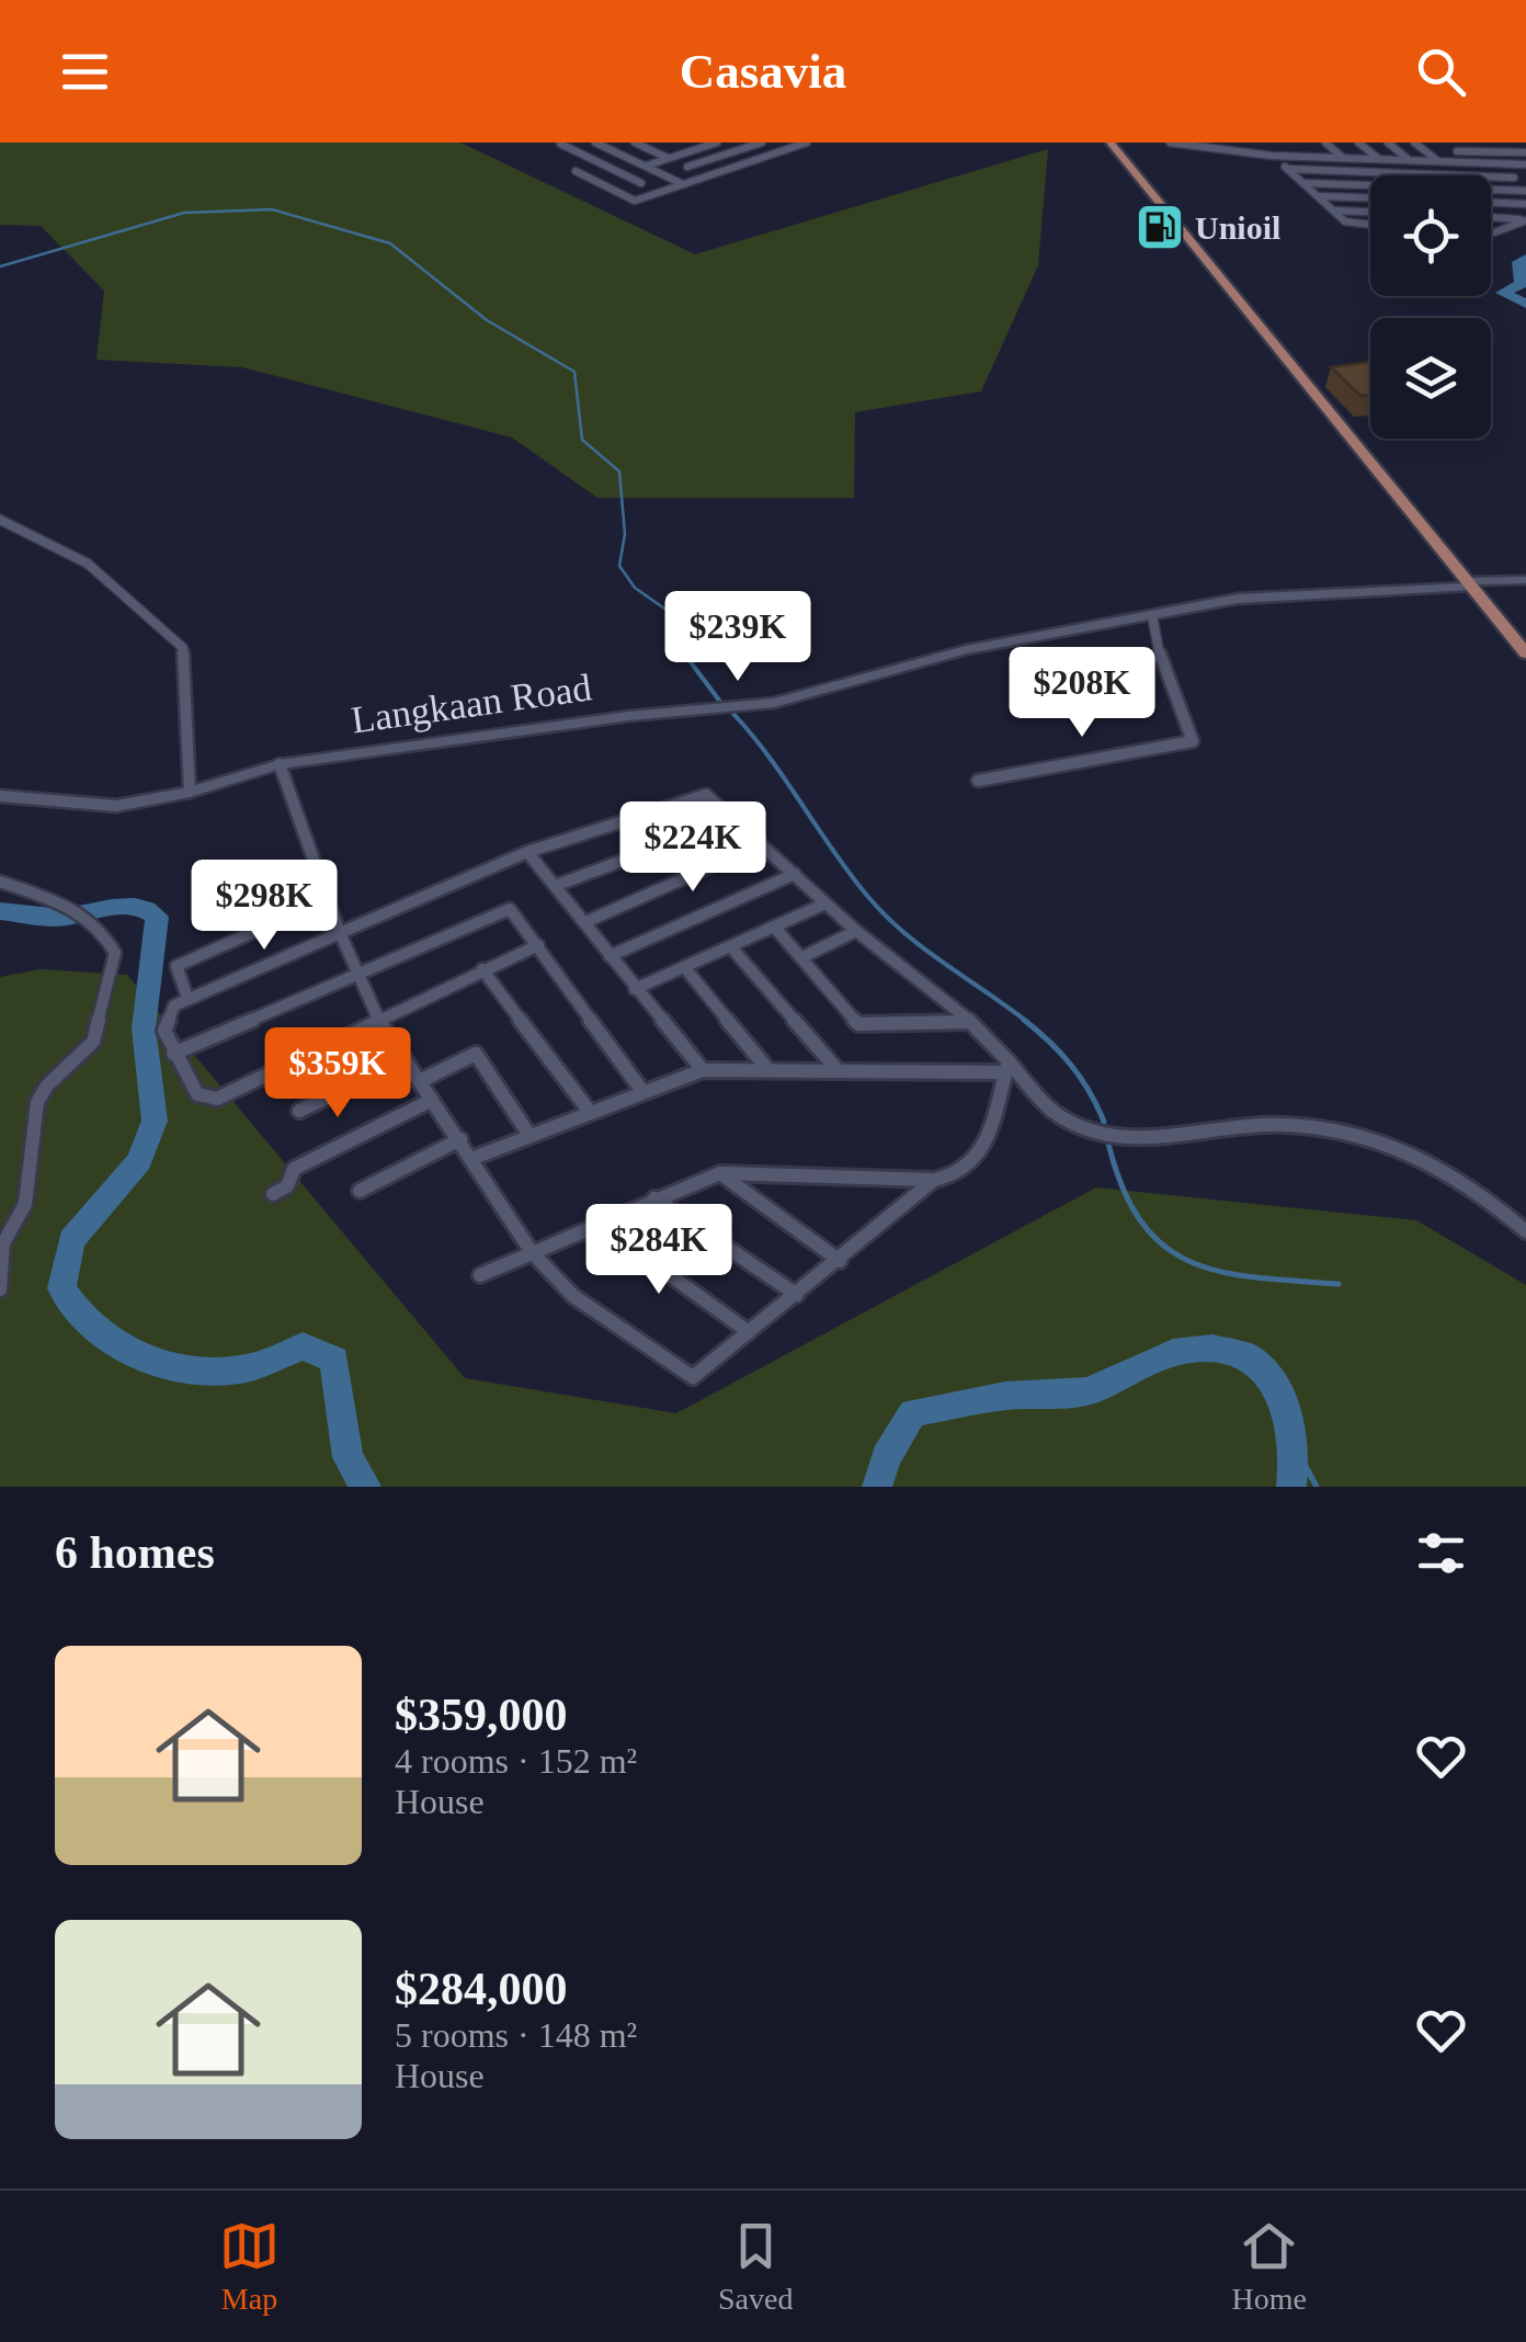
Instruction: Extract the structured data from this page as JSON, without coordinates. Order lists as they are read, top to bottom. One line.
{"streets":{"street":["Langkaan Road"]},"places":{"fuel station":["Unioil"]},"page":{"header":"Casavia","price":["$239K","$208K","$224K","$298K","$359K","$284K"],"heading":"6 homes","list":[{"name":"$359,000","note":"4 rooms · 152 m² · House"},{"name":"$284,000","note":"5 rooms · 148 m² · House"}],"tabs":["Map","Saved","Home"]}}
